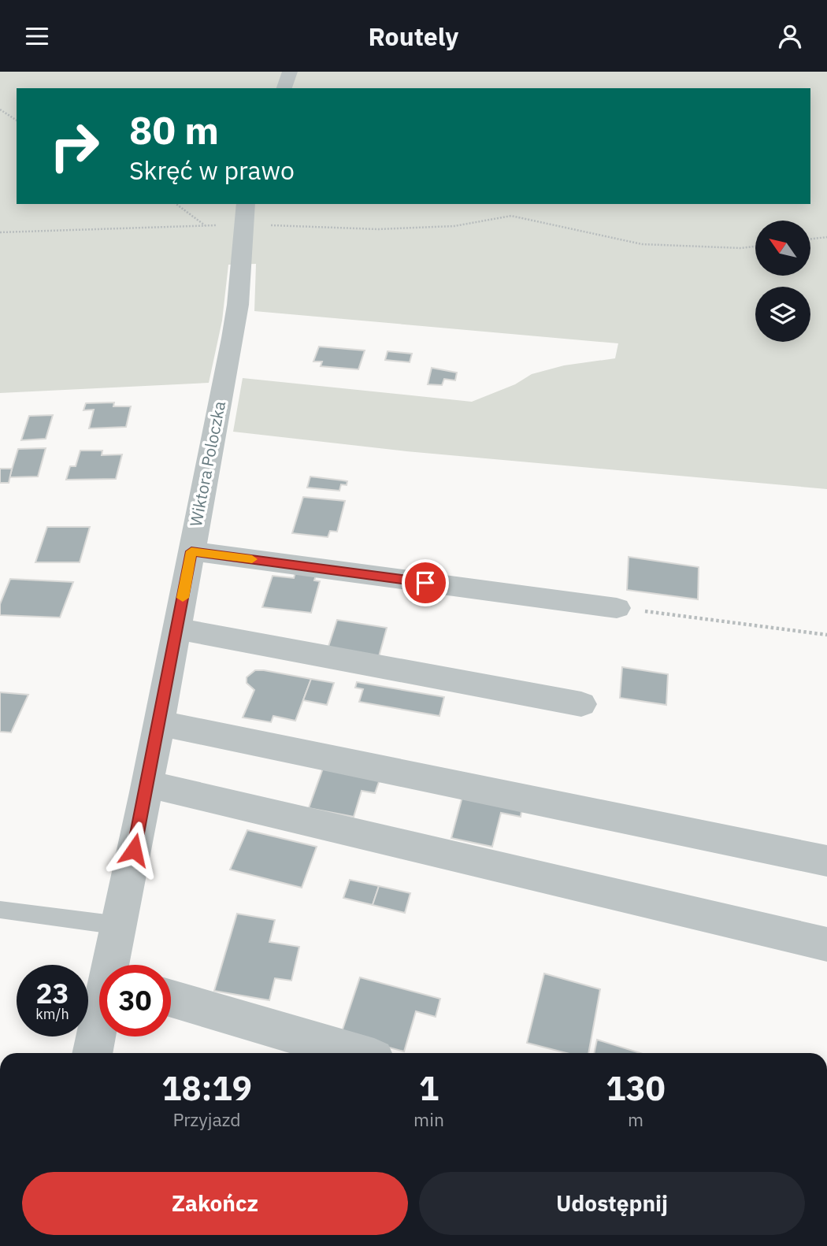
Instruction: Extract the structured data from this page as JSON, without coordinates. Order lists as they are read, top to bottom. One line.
{"streets":{"street":["Wiktora Poloczka"]},"north":"top left","page":{"header":"Routely","turn":["80 m","Skręć w prawo"],"speed":"23 km/h","limit":"30","eta":["18:19","Przyjazd","1","min","130","m"],"buttons":["Zakończ","Udostępnij"]}}
